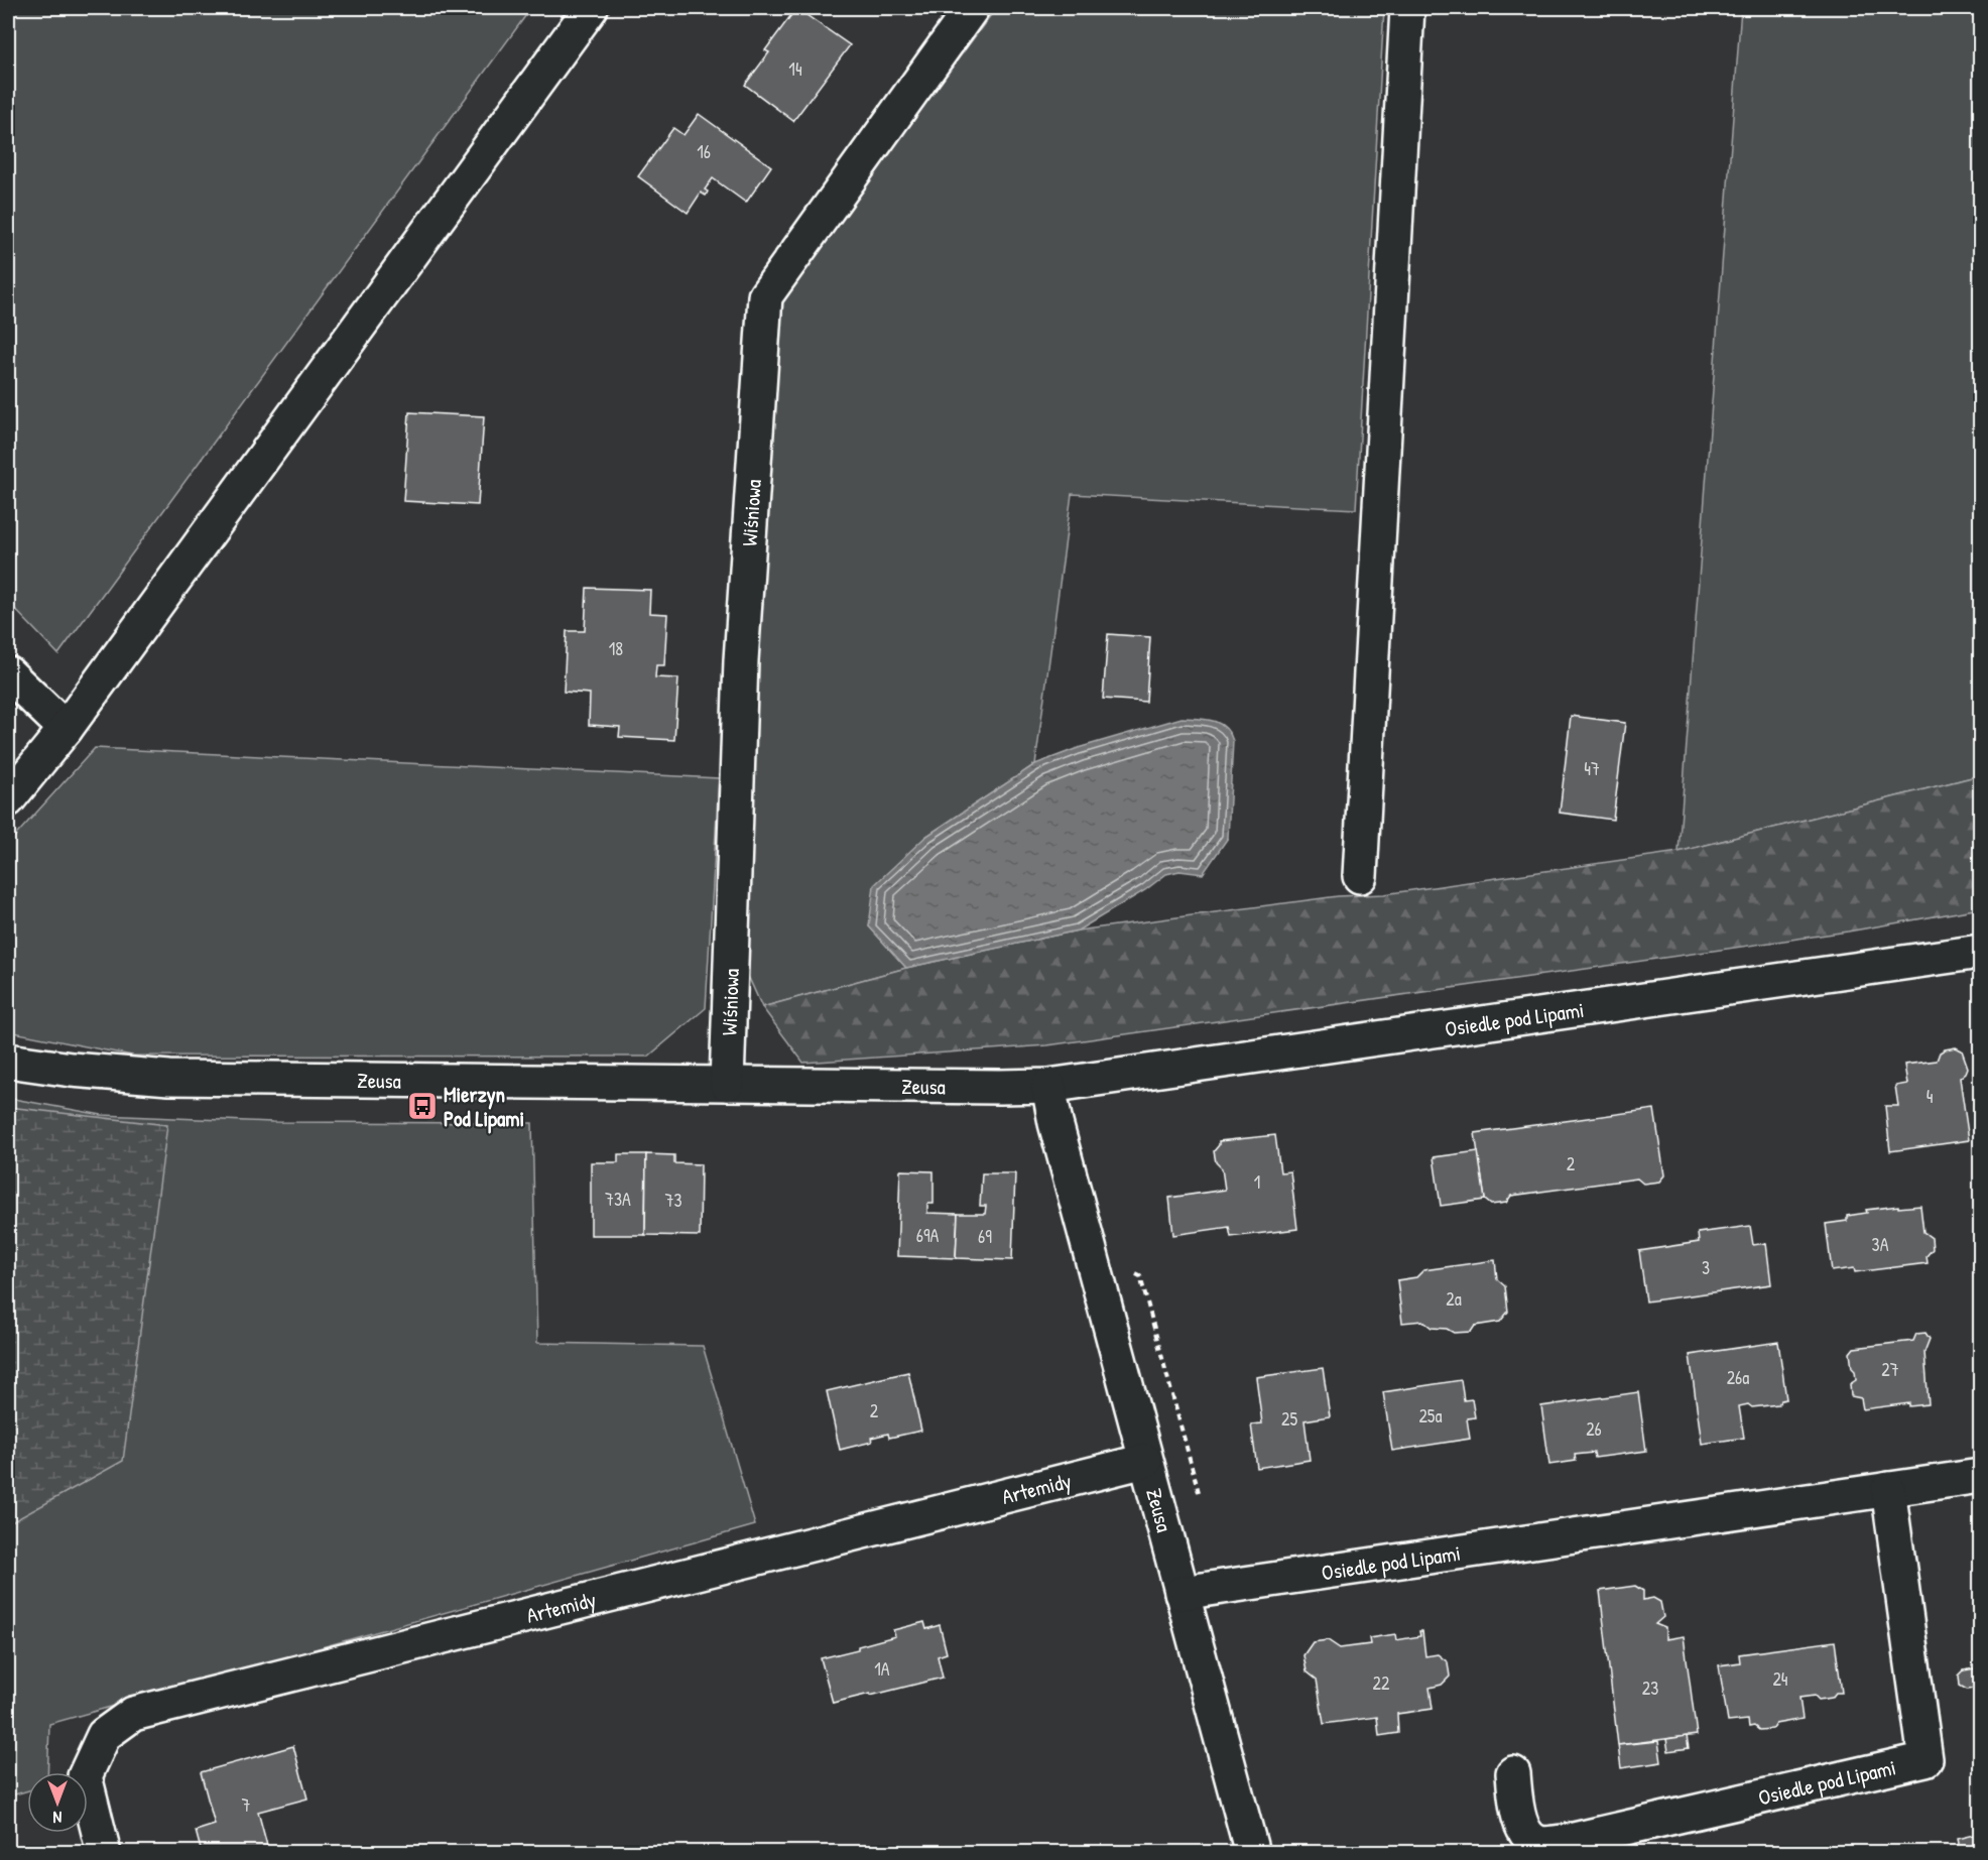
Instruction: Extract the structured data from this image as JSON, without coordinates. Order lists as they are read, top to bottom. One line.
{"streets":{"street":["Wiśniowa","Osiedle pod Lipami","Zeusa","Artemidy"]},"crossings":[["Wiśniowa","Zeusa"],["Osiedle pod Lipami","Zeusa"],["Zeusa","Artemidy"]],"places":{"bus stop":["Mierzyn Pod Lipami"]},"house_numbers":["14","16","18","47","4","2","1","73A","73","69A","69","3A","3","2a","27","26a","2","25a","25","26","1A","24","22","23","7"],"north":"bottom"}
